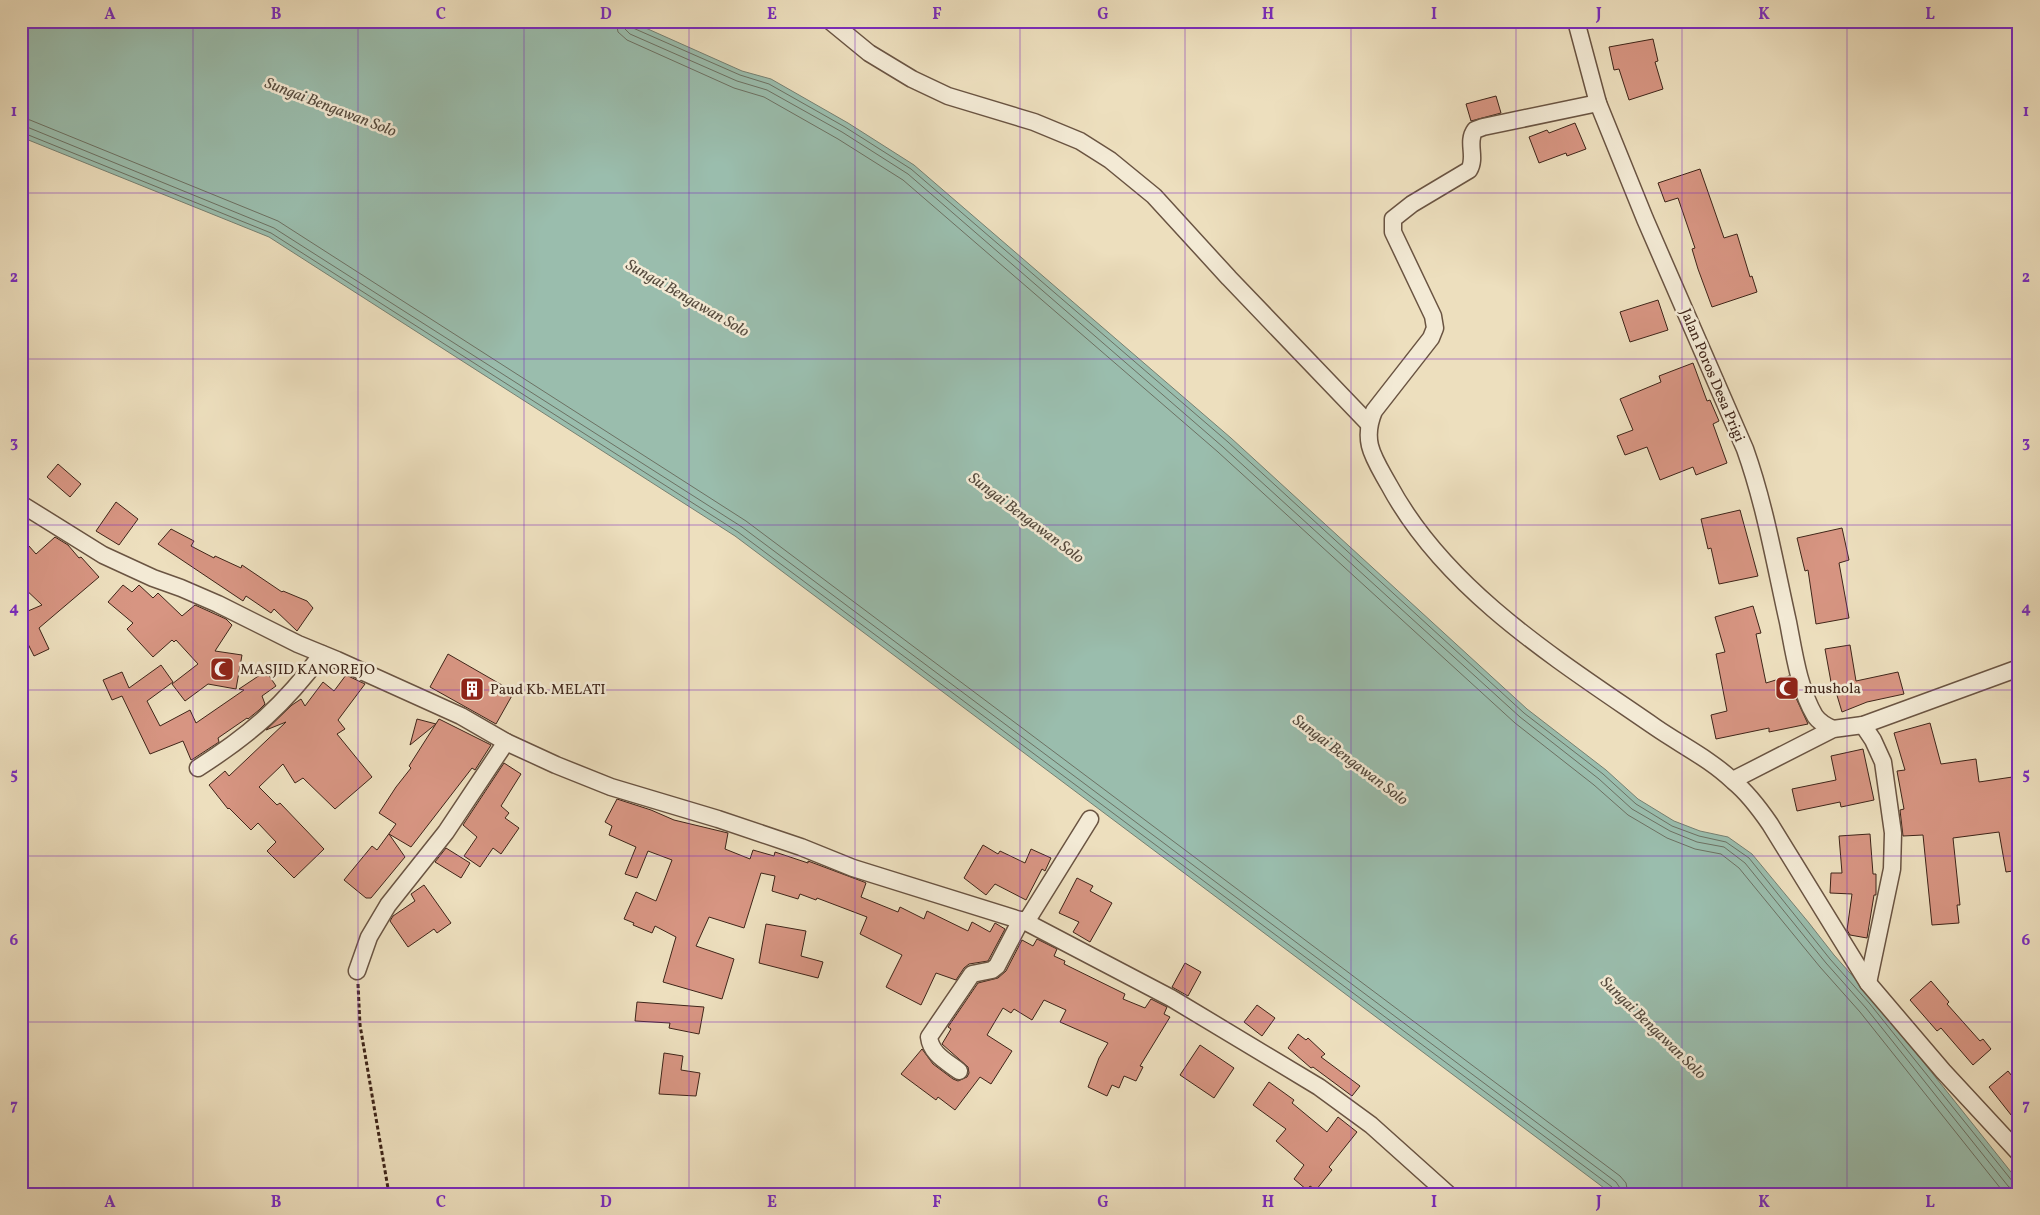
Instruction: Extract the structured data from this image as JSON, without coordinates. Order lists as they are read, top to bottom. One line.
{"streets":{"street":["Jalan Poros Desa Prigi"]},"water":["Sungai Bengawan Solo"],"places":{"mosque":["MASJID KANOREJO","mushola"],"building":["Paud Kb. MELATI"]},"grid":{"columns":["A","B","C","D","E","F","G","H","I","J","K","L"],"rows":["1","2","3","4","5","6","7"]}}
